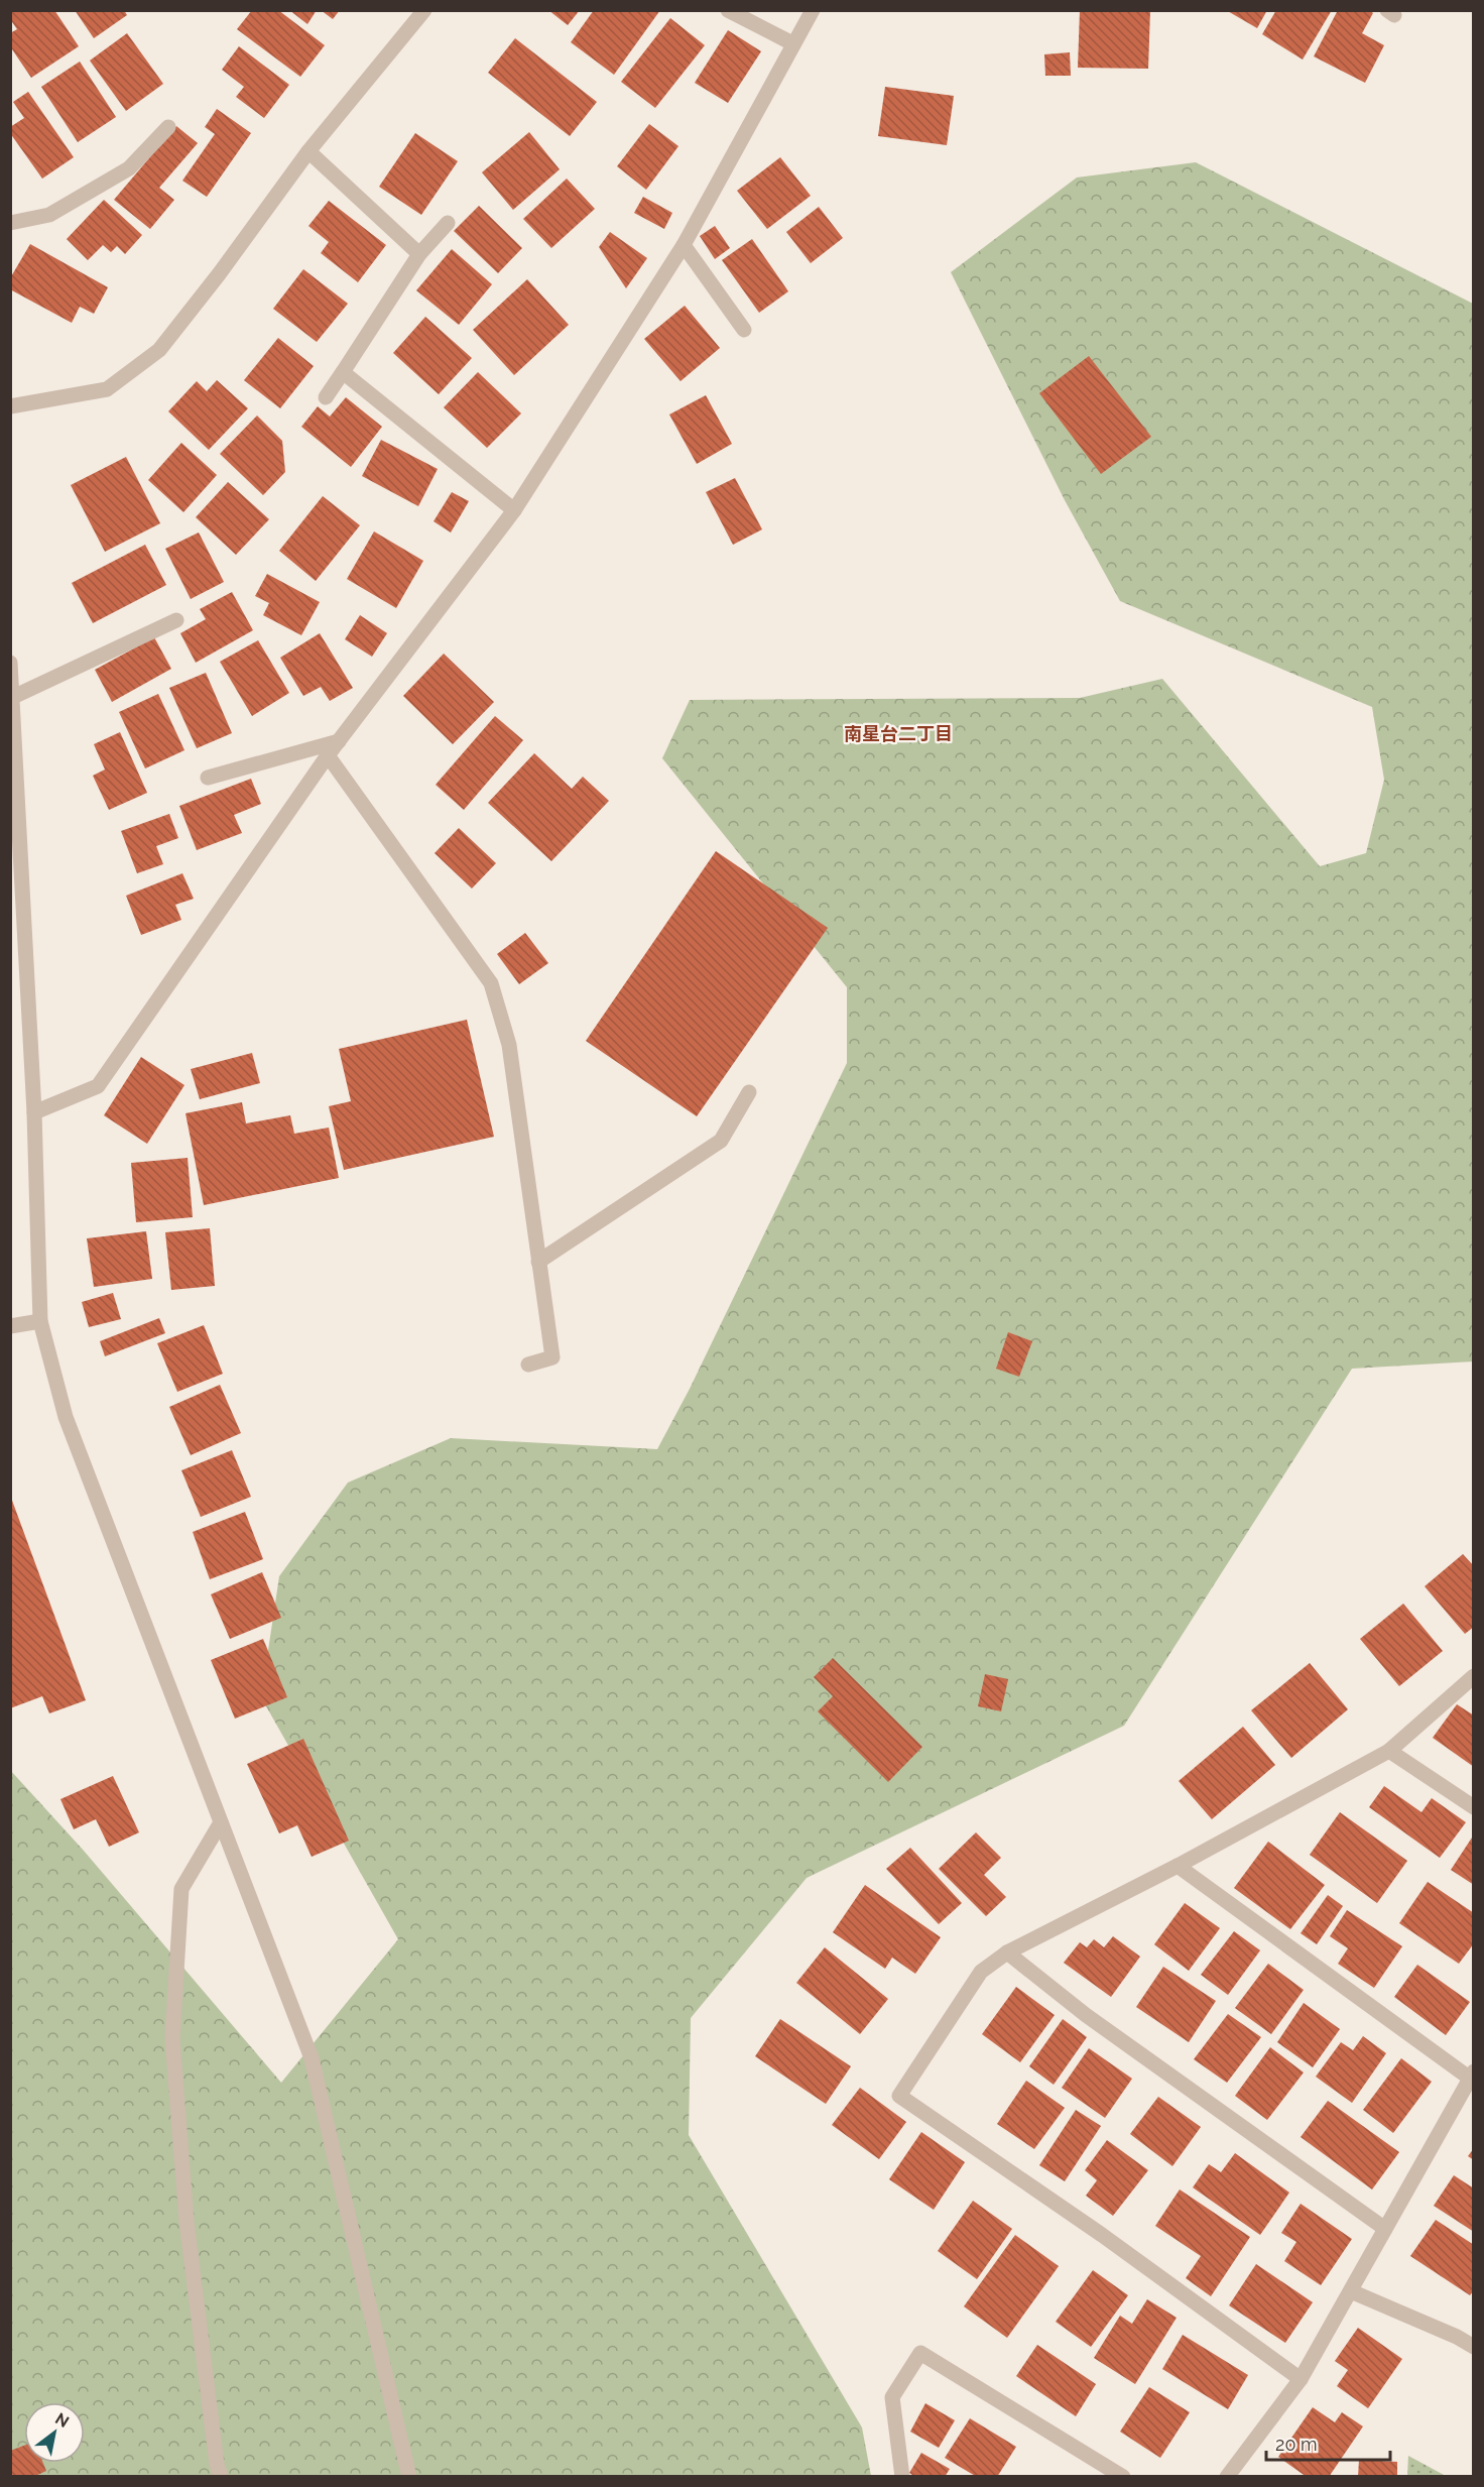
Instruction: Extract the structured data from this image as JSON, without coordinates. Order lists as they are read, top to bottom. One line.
{"districts":["南星台二丁目"],"scale_bar":"20 m","north":"top right"}
